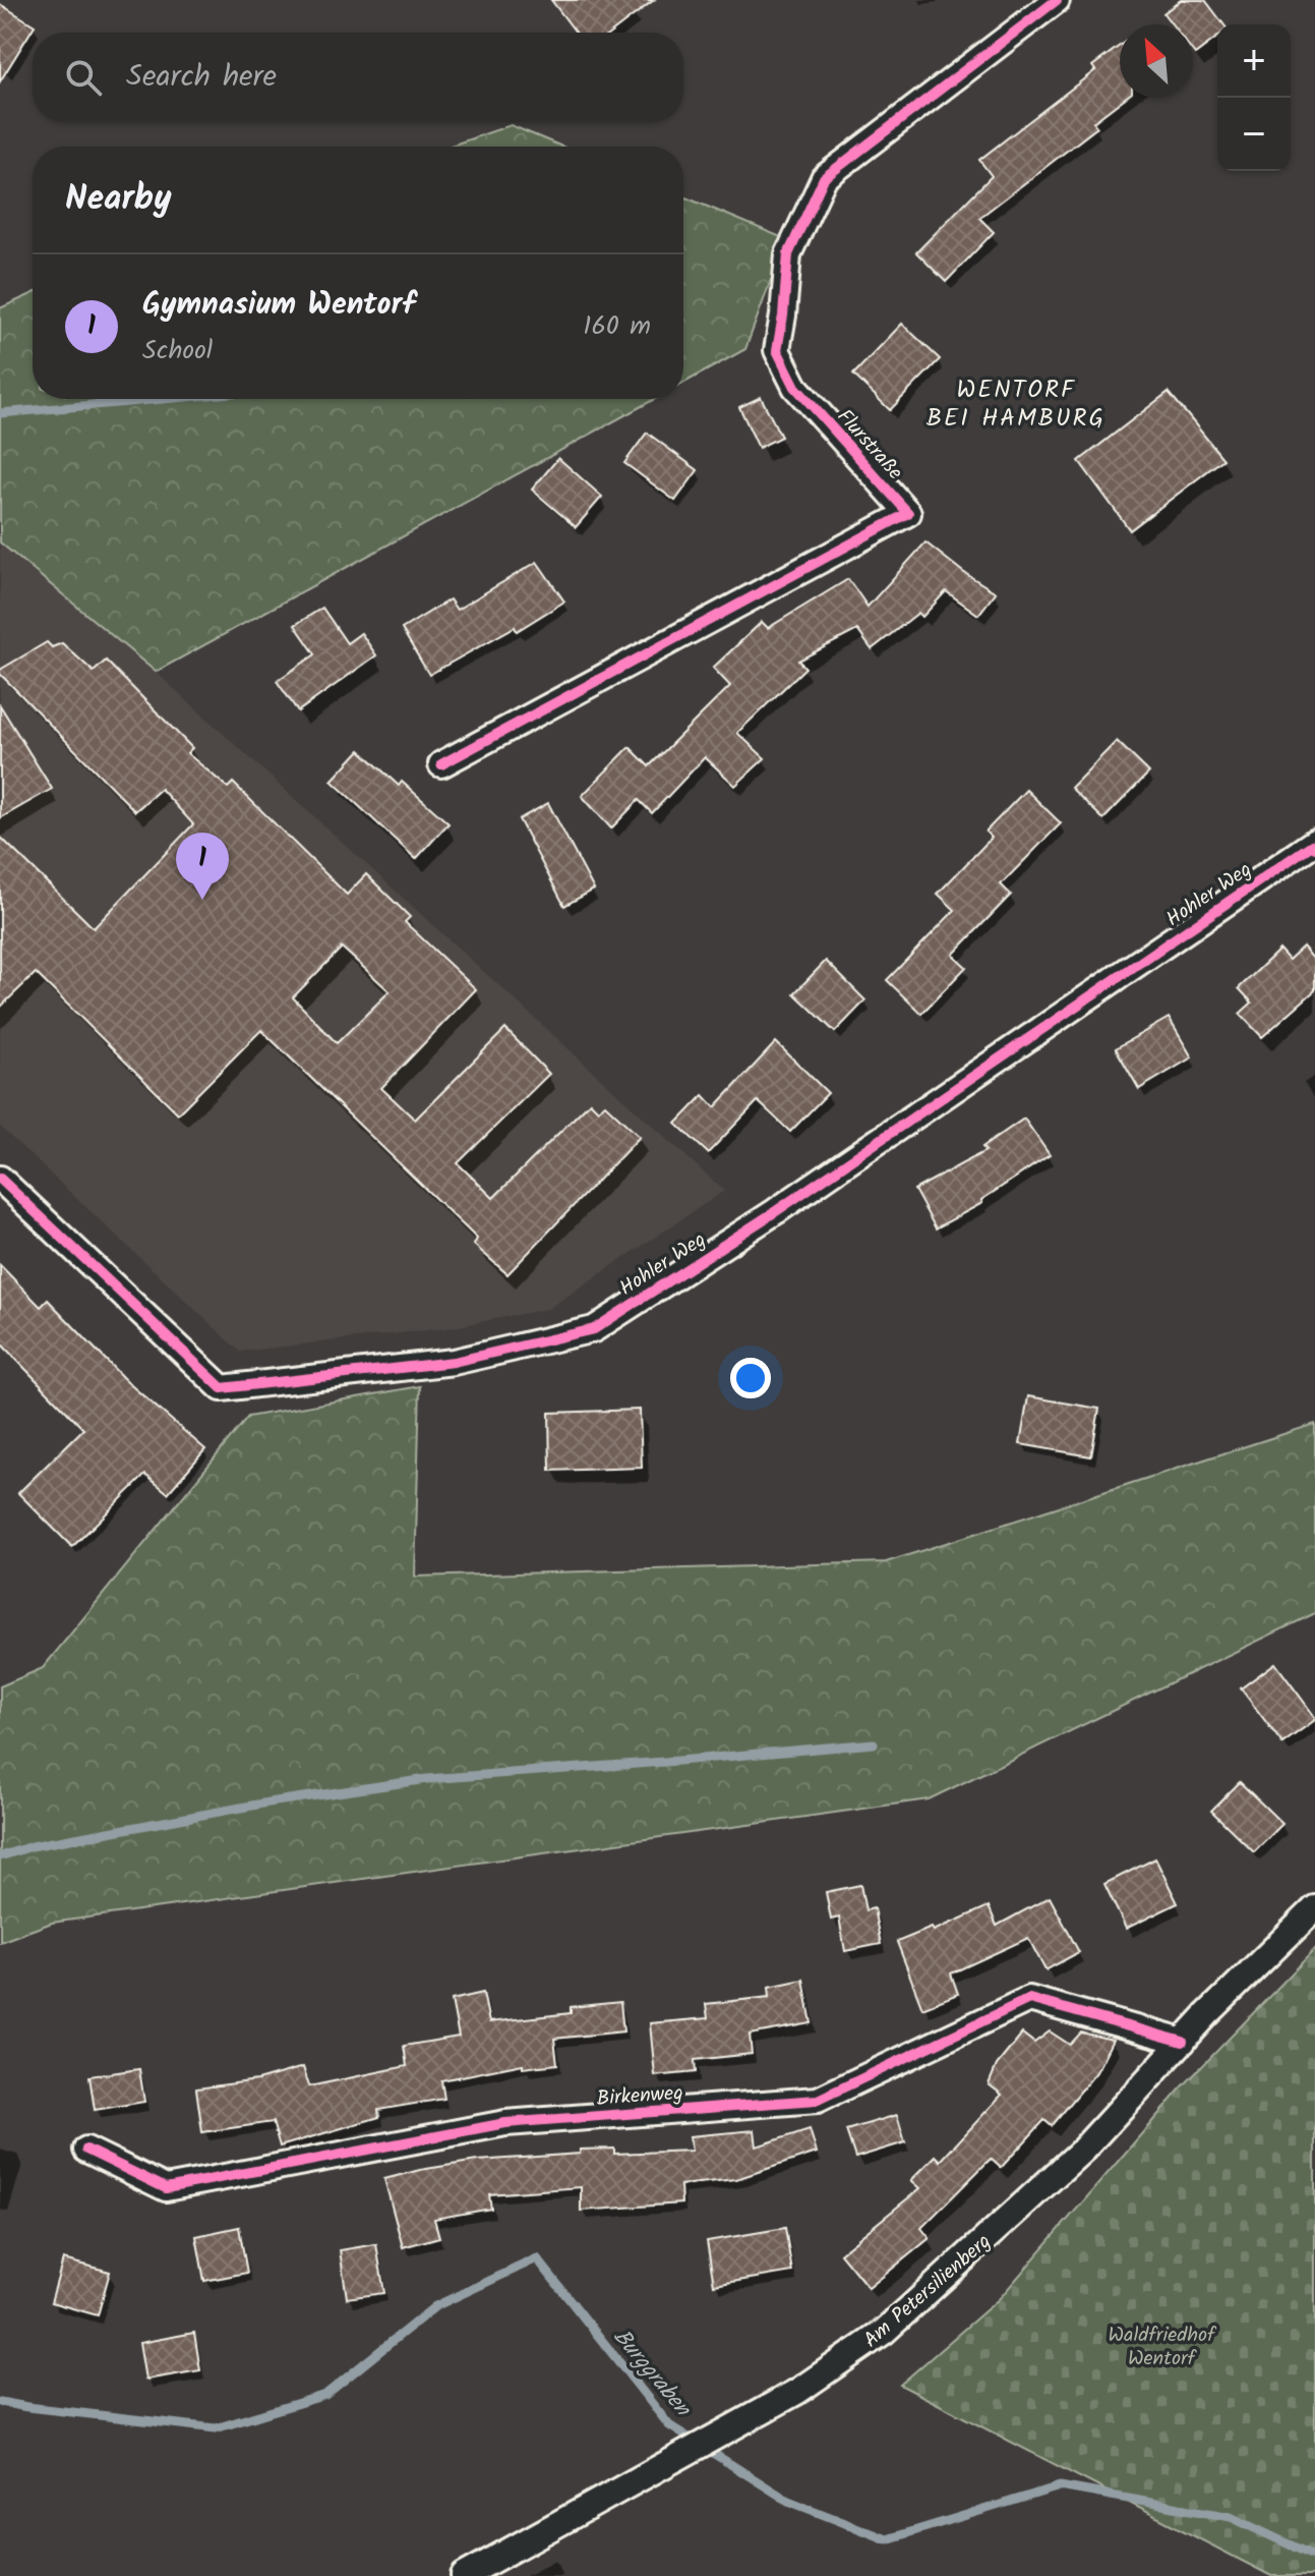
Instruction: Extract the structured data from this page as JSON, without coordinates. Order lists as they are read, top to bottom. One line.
{"streets":{"street":["Flurstraße","Hohler Weg","Birkenweg","Am Petersilienberg"]},"crossings":[["Birkenweg","Am Petersilienberg"]],"districts":["WENTORF BEI HAMBURG"],"water":["Burggraben"],"parks":["Waldfriedhof Wentorf"],"north":"top left","page":{"map_buttons":["+","−"],"search":"Search here","heading":"Nearby","list":[{"mark":"1","name":"Gymnasium Wentorf","note":"School","value":"160 m"}],"pins":"1"}}
